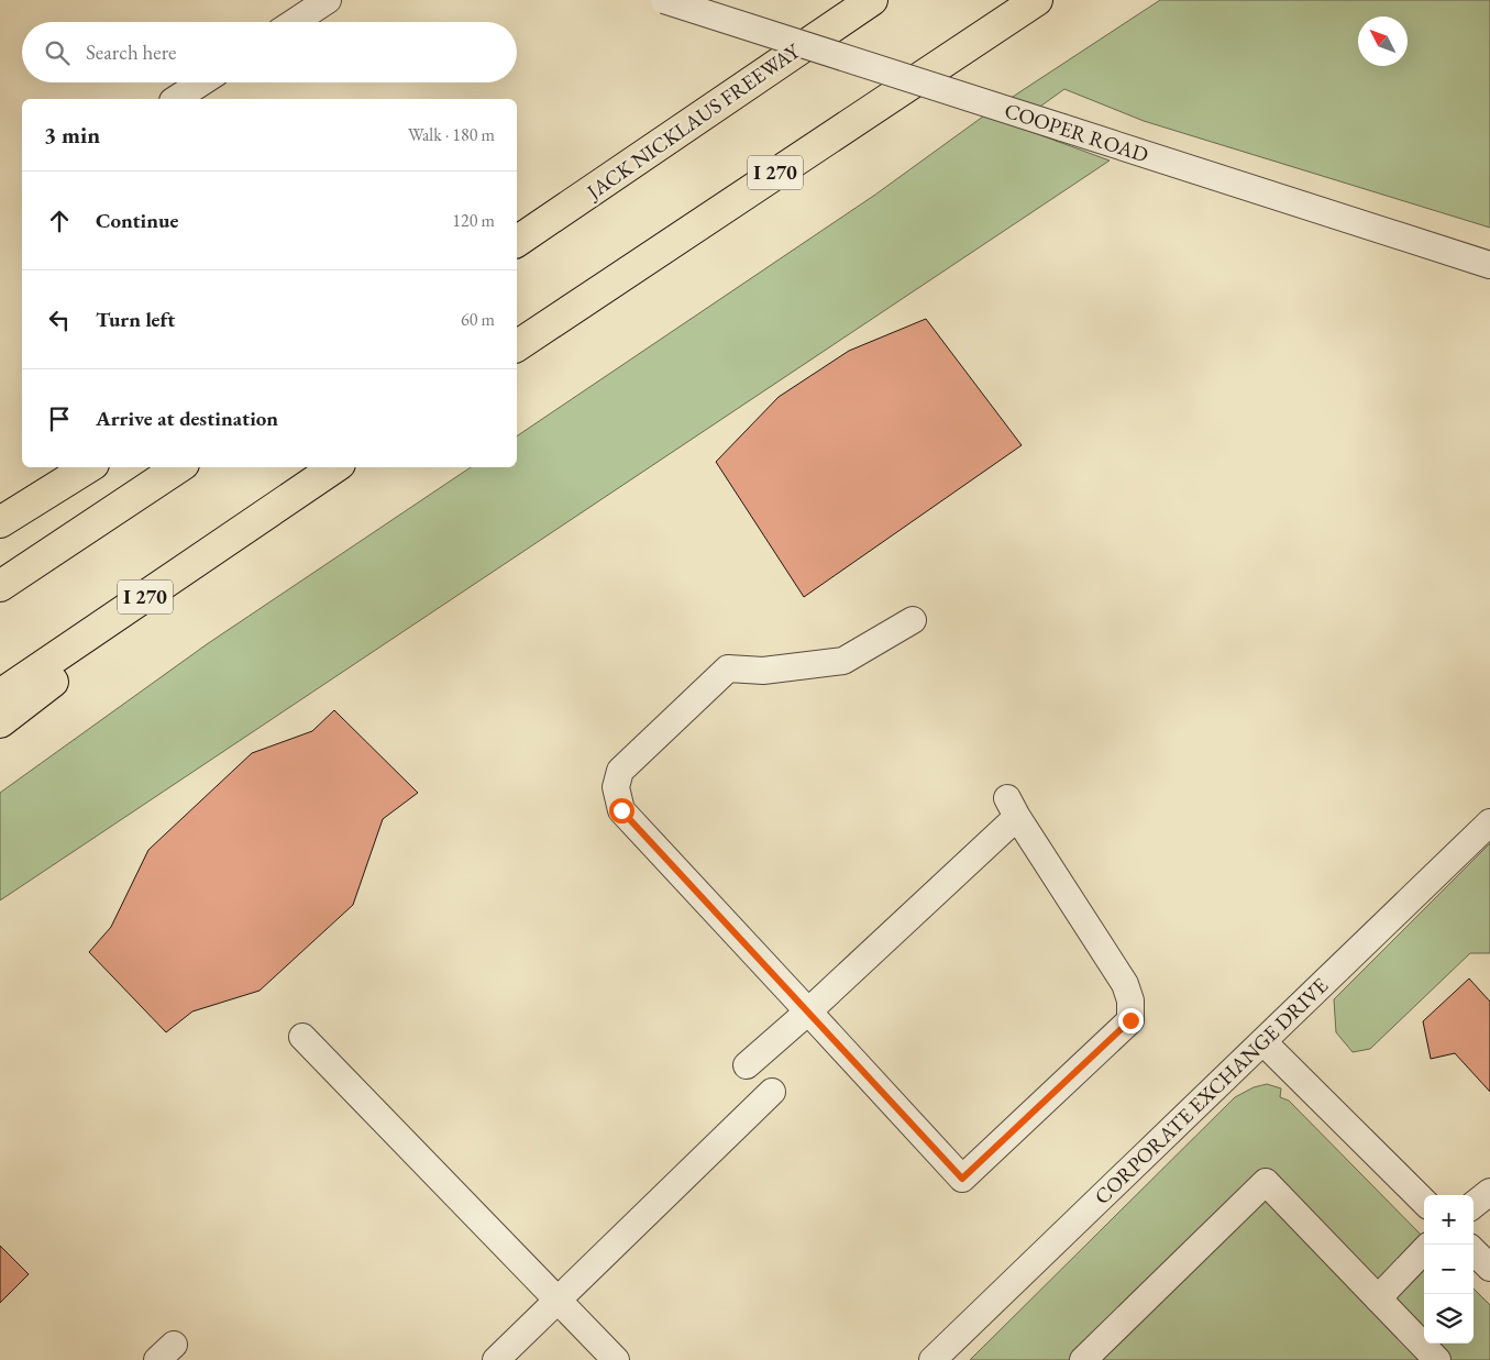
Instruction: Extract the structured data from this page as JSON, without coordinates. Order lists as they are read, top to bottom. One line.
{"streets":{"highway":["JACK NICKLAUS FREEWAY","I 270"],"street":["COOPER ROAD","CORPORATE EXCHANGE DRIVE"]},"north":"top left","page":{"search":"Search here","heading":["3 min","Walk · 180 m"],"list":[["Continue","120 m"],["Turn left","60 m"],"Arrive at destination"],"map_buttons":["+","−"]}}
